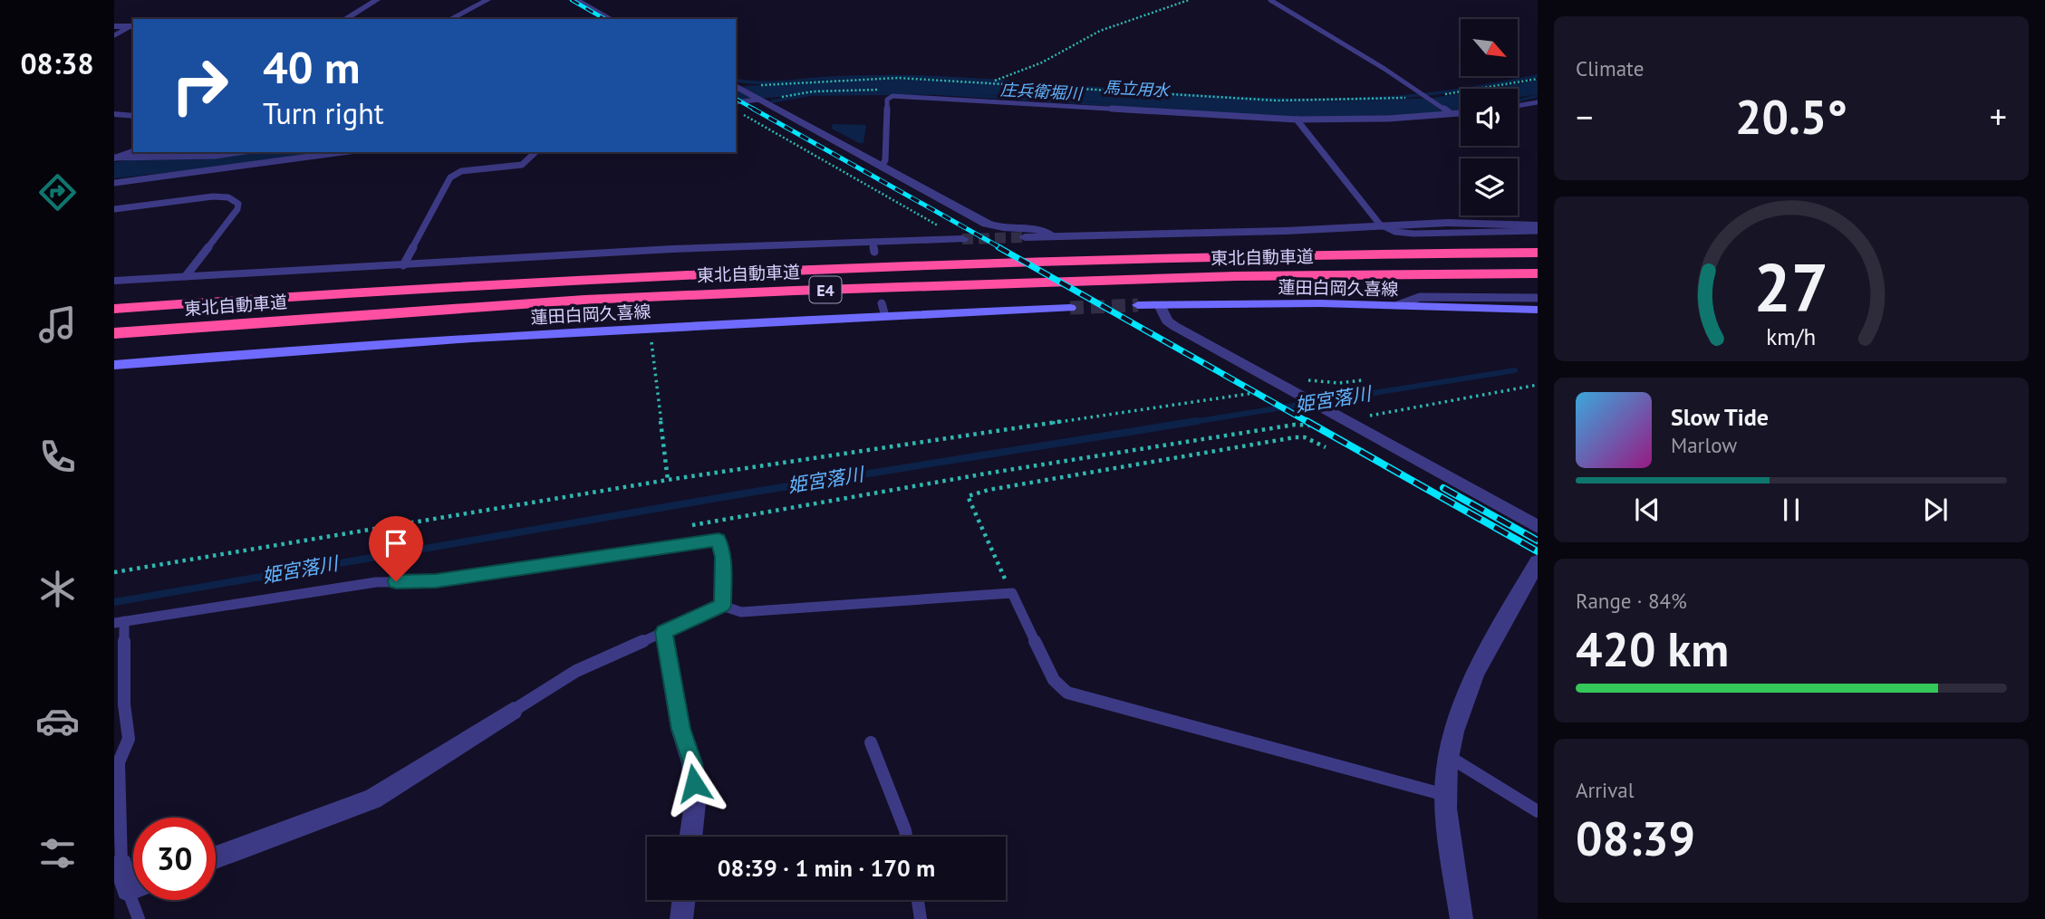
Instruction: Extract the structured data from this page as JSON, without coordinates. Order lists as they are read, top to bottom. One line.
{"streets":{"highway":["東北自動車道","E4"],"main road":["蓮田白岡久喜線"]},"water":["馬立用水","庄兵衛堀川","姫宮落川"],"north":"bottom right","page":{"tabs":"08:38","tile":["Climate",["Range · 84%","420 km"],["Arrival","08:39"]],"turn":["40 m","Turn right"],"heat":["−","20.5°","+"],"song":["Slow Tide","Marlow"],"limit":"30","trip":"08:39 · 1 min · 170 m","gauge":["27","km/h"]}}
